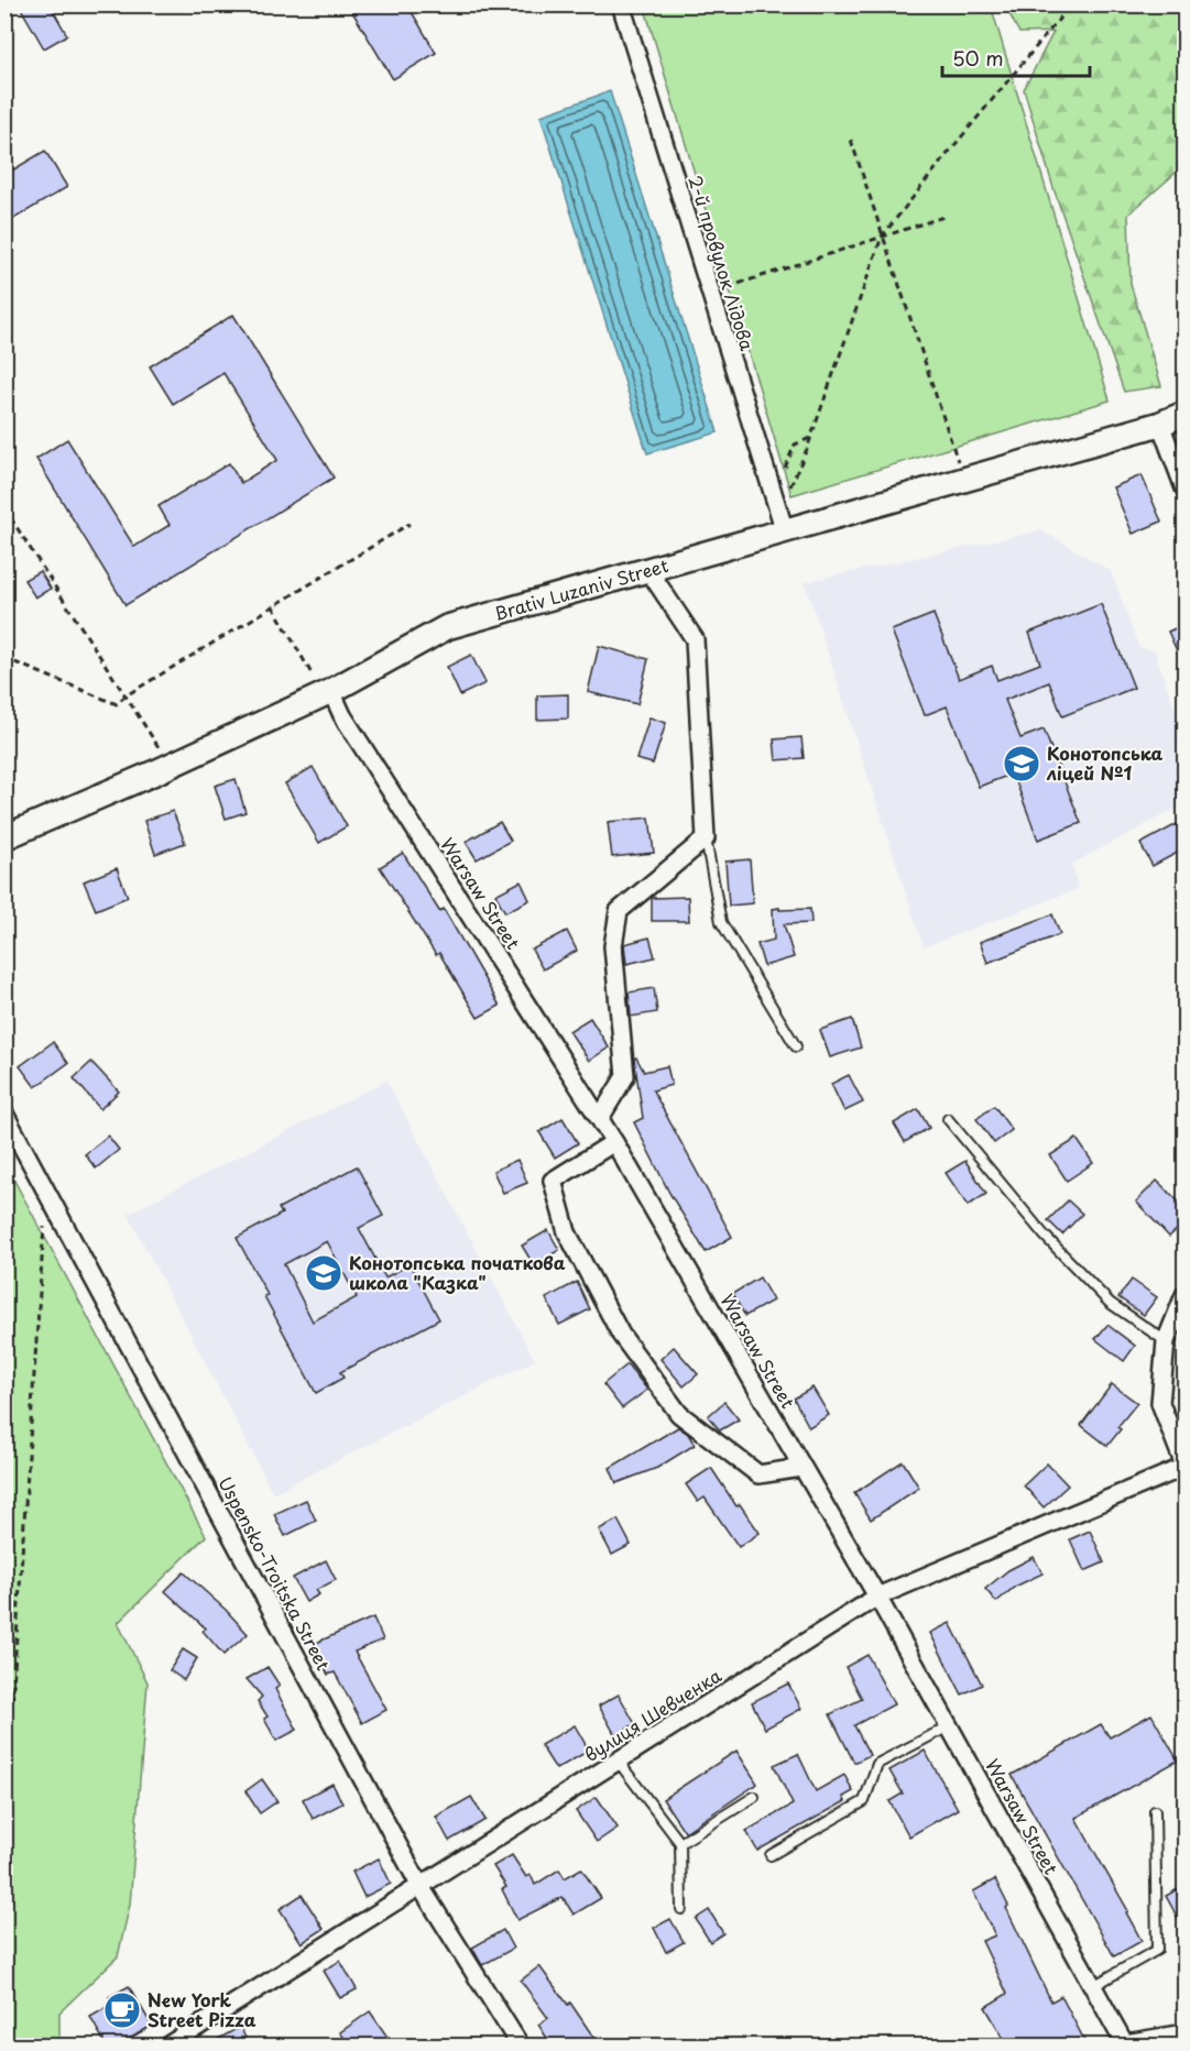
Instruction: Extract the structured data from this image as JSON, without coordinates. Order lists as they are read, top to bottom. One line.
{"streets":{"main road":["Brativ Luzaniv Street"],"street":["2-й провулок Лідова","Warsaw Street","Uspensko-Troitska Street","вулиця Шевченка"]},"crossings":[["2-й провулок Лідова","Brativ Luzaniv Street"],["Brativ Luzaniv Street","Warsaw Street"],["Warsaw Street","вулиця Шевченка"],["Uspensko-Troitska Street","вулиця Шевченка"]],"places":{"school or university":["Конотопська ліцей №1","Конотопська початкова школа \"Казка\""],"cafe":["New York Street Pizza"]},"scale_bar":"50 m"}
